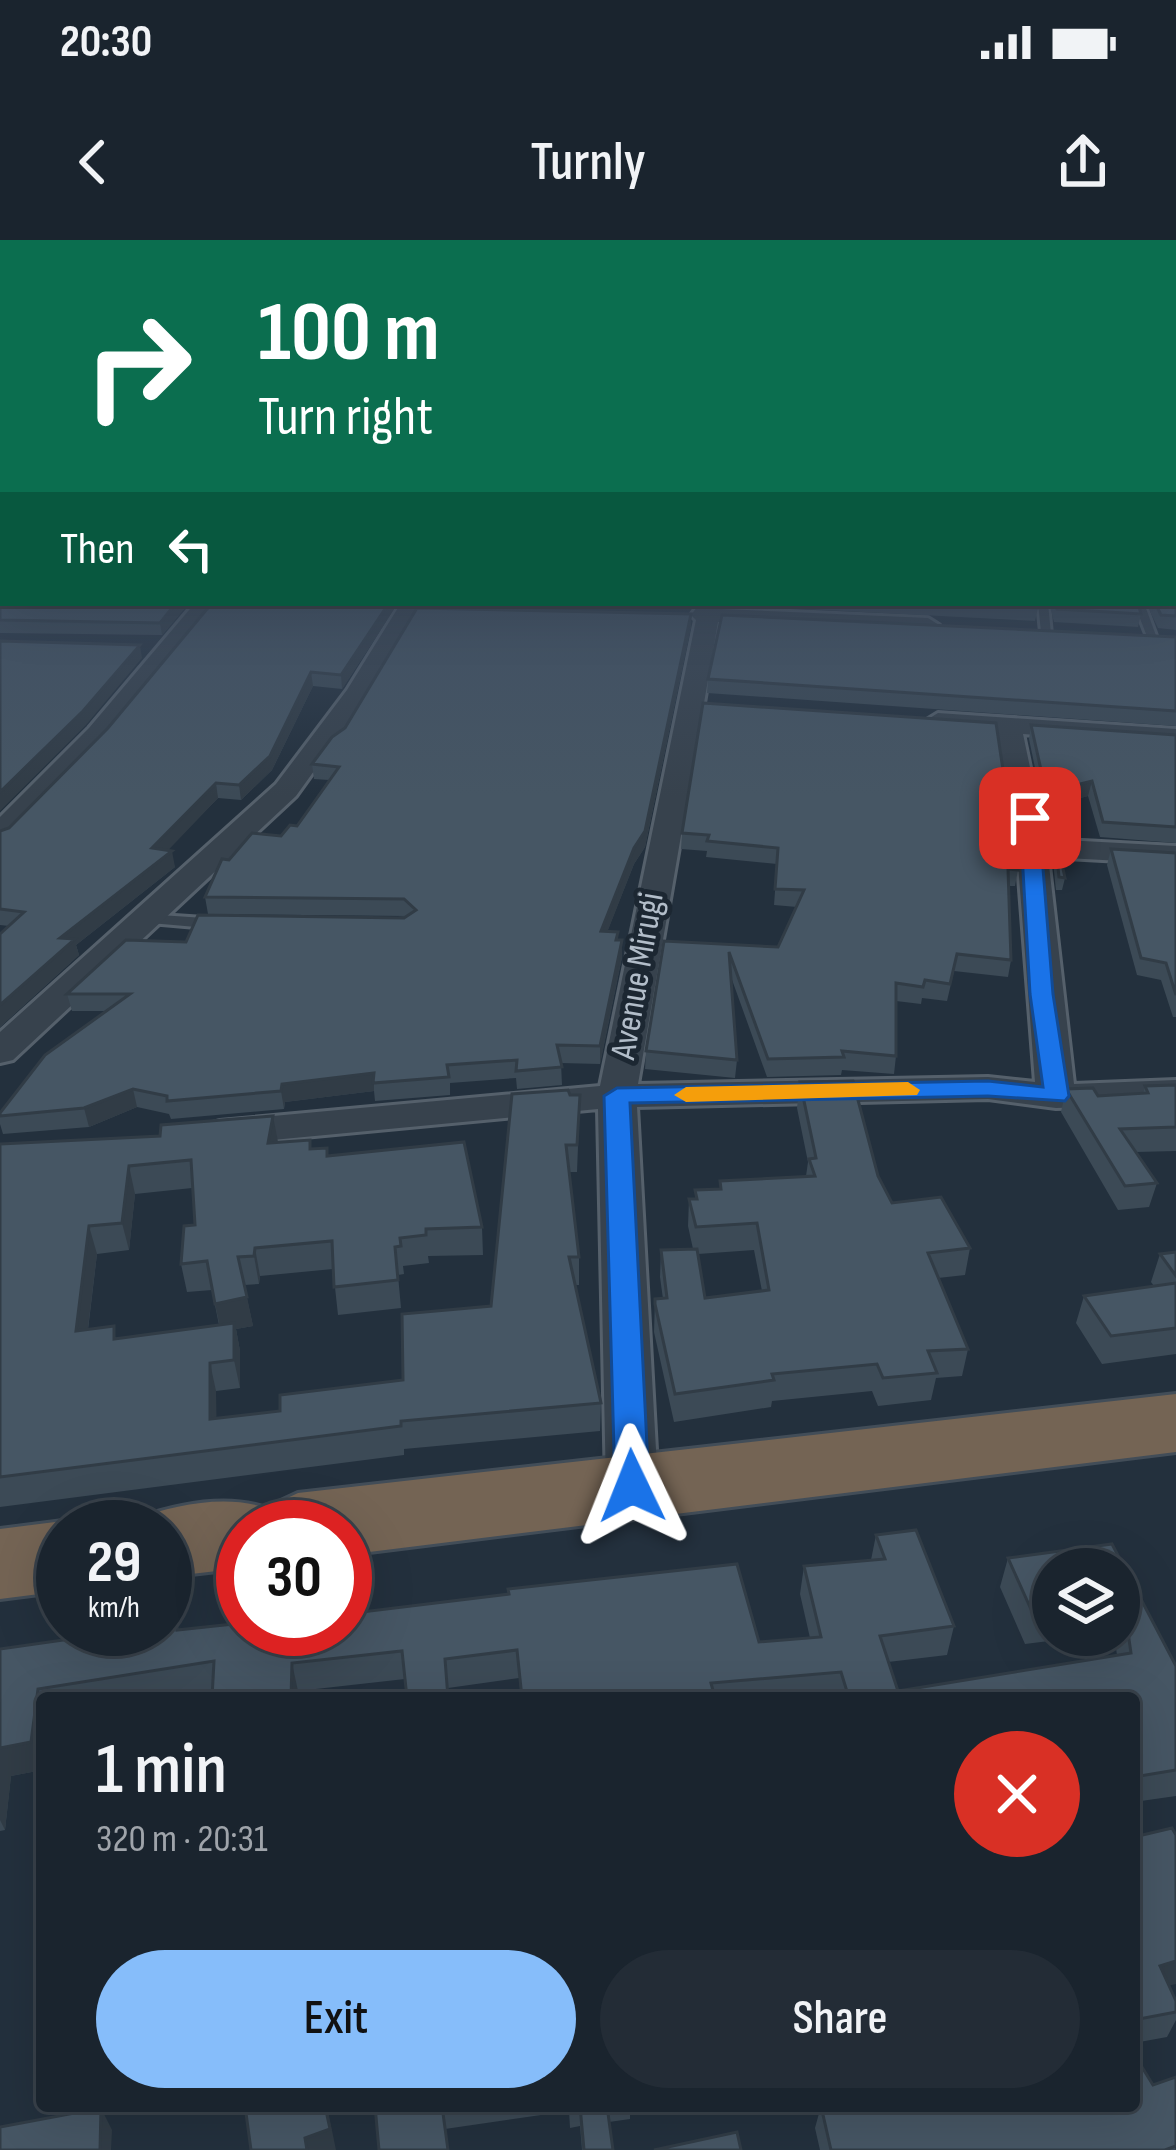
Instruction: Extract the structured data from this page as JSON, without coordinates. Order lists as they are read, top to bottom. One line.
{"streets":{"street":["Avenue Mirugi"]},"page":{"status":"20:30","header":"Turnly","turn":["100 m","Turn right"],"then":"Then","speed":"29 km/h","limit":"30","heading":["1 min","320 m · 20:31"],"buttons":["Exit","Share"]}}
